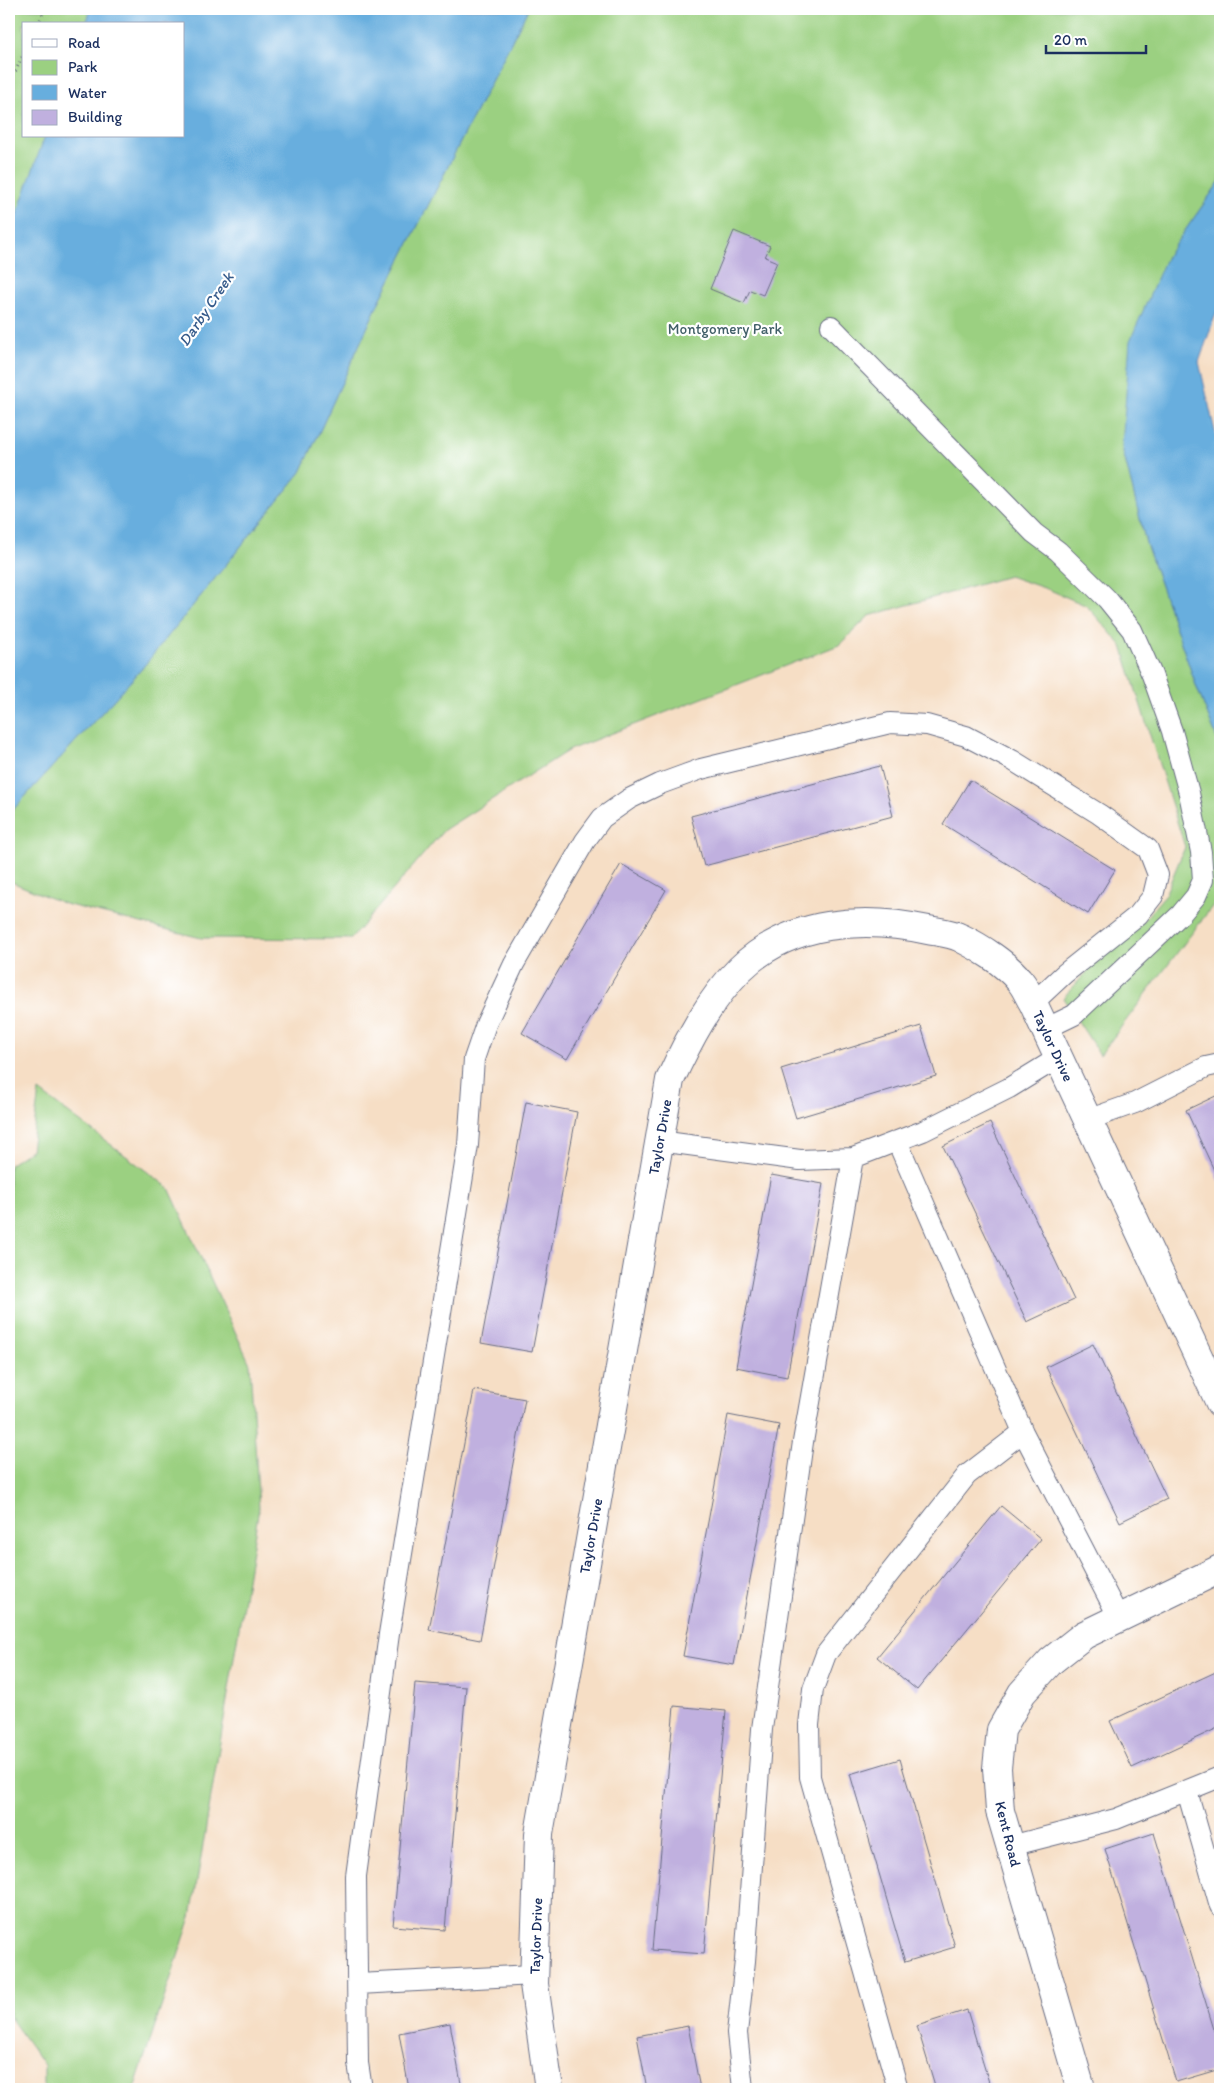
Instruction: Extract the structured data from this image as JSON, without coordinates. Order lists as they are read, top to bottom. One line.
{"streets":{"street":["Taylor Drive","Kent Road"]},"water":["Darby Creek"],"parks":["Montgomery Park"],"legend":["Road","Park","Water","Building"],"scale_bar":"20 m"}
